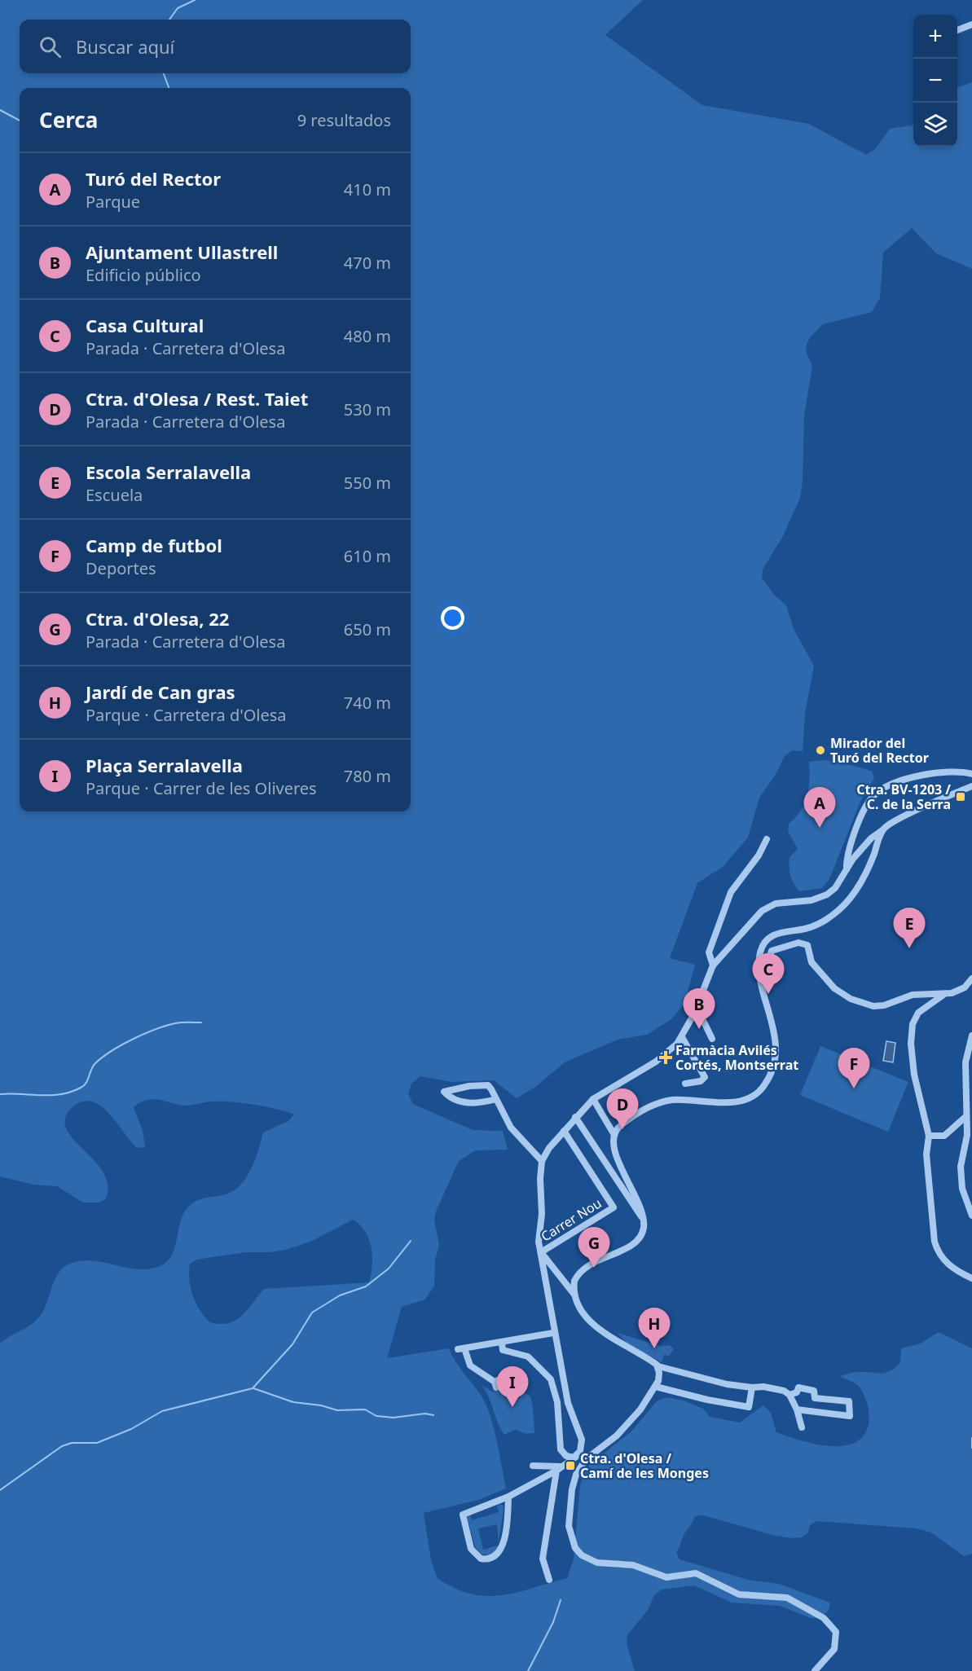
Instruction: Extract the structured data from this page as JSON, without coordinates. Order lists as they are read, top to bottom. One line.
{"streets":{"street":["Carrer Nou"]},"places":{"other":["Mirador del Turó del Rector"],"transit":["Ctra. BV-1203 / C. de la Serra","Ctra. d'Olesa / Camí de les Monges"],"health":["Farmàcia Avilés Cortés, Montserrat"]},"page":{"map_buttons":["+","−"],"search":"Buscar aquí","heading":["Cerca","9 resultados"],"list":[{"mark":"A","name":"Turó del Rector","note":"Parque","value":"410 m"},{"mark":"B","name":"Ajuntament Ullastrell","note":"Edificio público","value":"470 m"},{"mark":"C","name":"Casa Cultural","note":"Parada · Carretera d'Olesa","value":"480 m"},{"mark":"D","name":"Ctra. d'Olesa / Rest. Taiet","note":"Parada · Carretera d'Olesa","value":"530 m"},{"mark":"E","name":"Escola Serralavella","note":"Escuela","value":"550 m"},{"mark":"F","name":"Camp de futbol","note":"Deportes","value":"610 m"},{"mark":"G","name":"Ctra. d'Olesa, 22","note":"Parada · Carretera d'Olesa","value":"650 m"},{"mark":"H","name":"Jardí de Can gras","note":"Parque · Carretera d'Olesa","value":"740 m"},{"mark":"I","name":"Plaça Serralavella","note":"Parque · Carrer de les Oliveres","value":"780 m"}],"pins":["A","E","C","B","F","D","G","H","I"]}}
